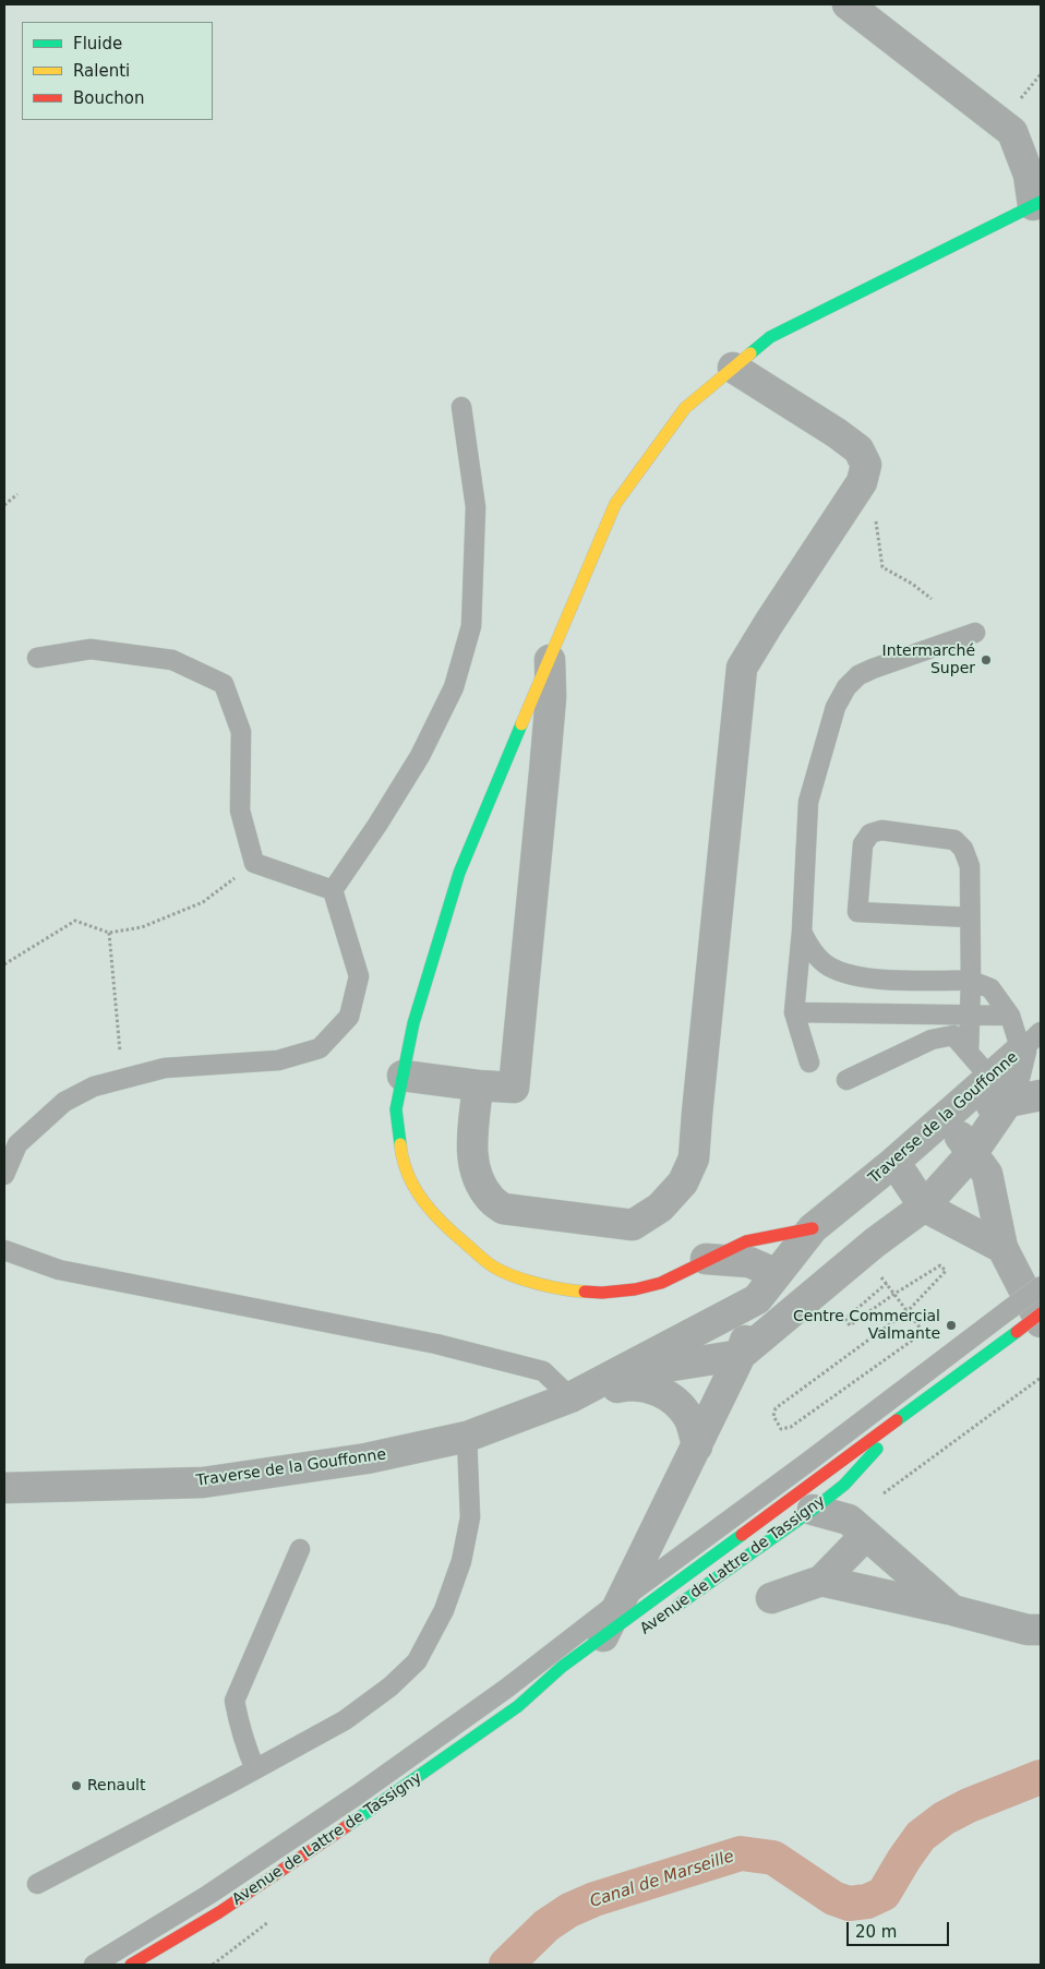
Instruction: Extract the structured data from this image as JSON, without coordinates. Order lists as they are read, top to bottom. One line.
{"streets":{"street":["Traverse de la Gouffonne","Avenue de Lattre de Tassigny"]},"water":["Canal de Marseille"],"places":["Intermarché Super","Centre Commercial Valmante","Renault"],"legend":["Fluide","Ralenti","Bouchon"],"scale_bar":"20 m"}
